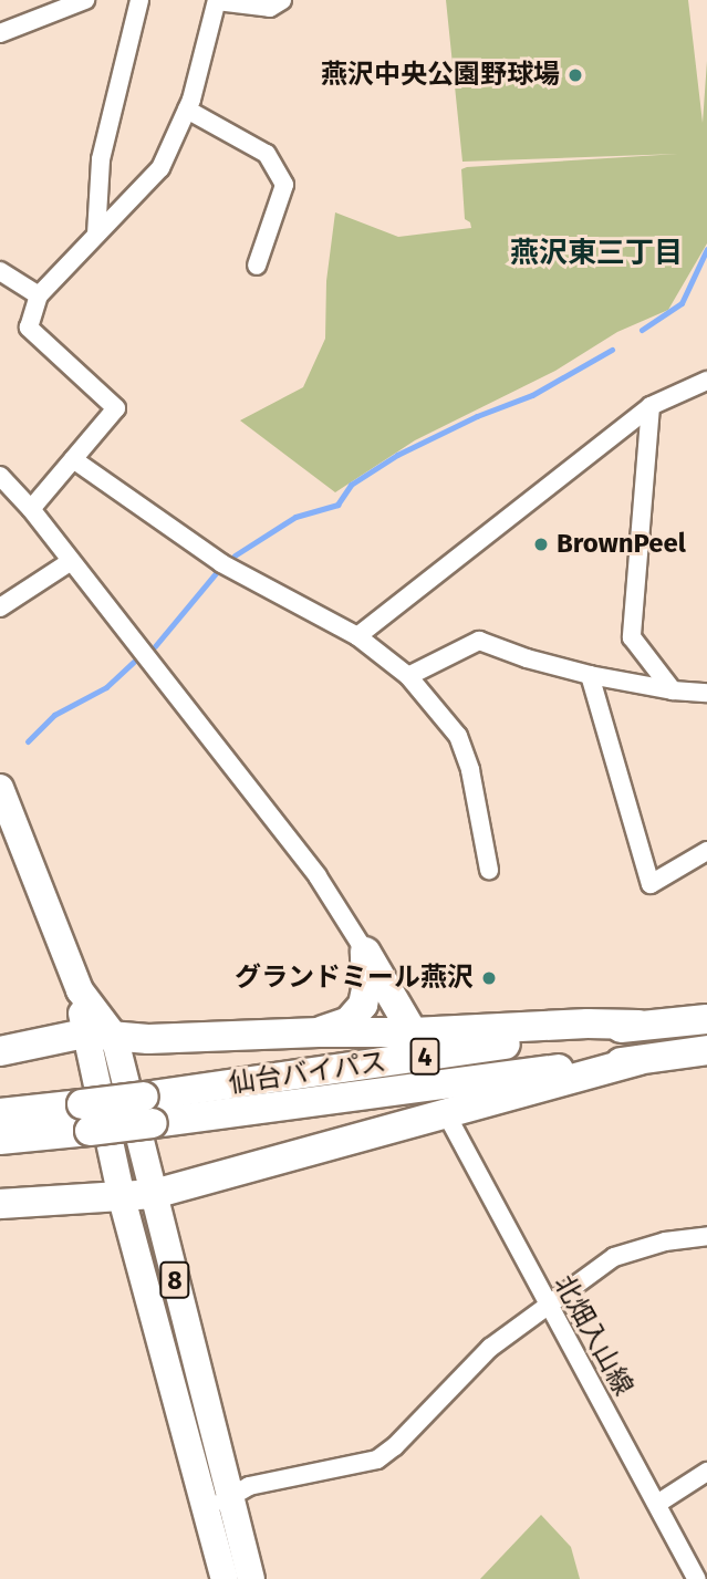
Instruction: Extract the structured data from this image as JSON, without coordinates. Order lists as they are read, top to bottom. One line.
{"streets":{"highway":["4","仙台バイパス"],"main road":["8"],"street":["北畑入山線"]},"districts":["燕沢東三丁目"],"places":["燕沢中央公園野球場","BrownPeel","グランドミール燕沢"]}
